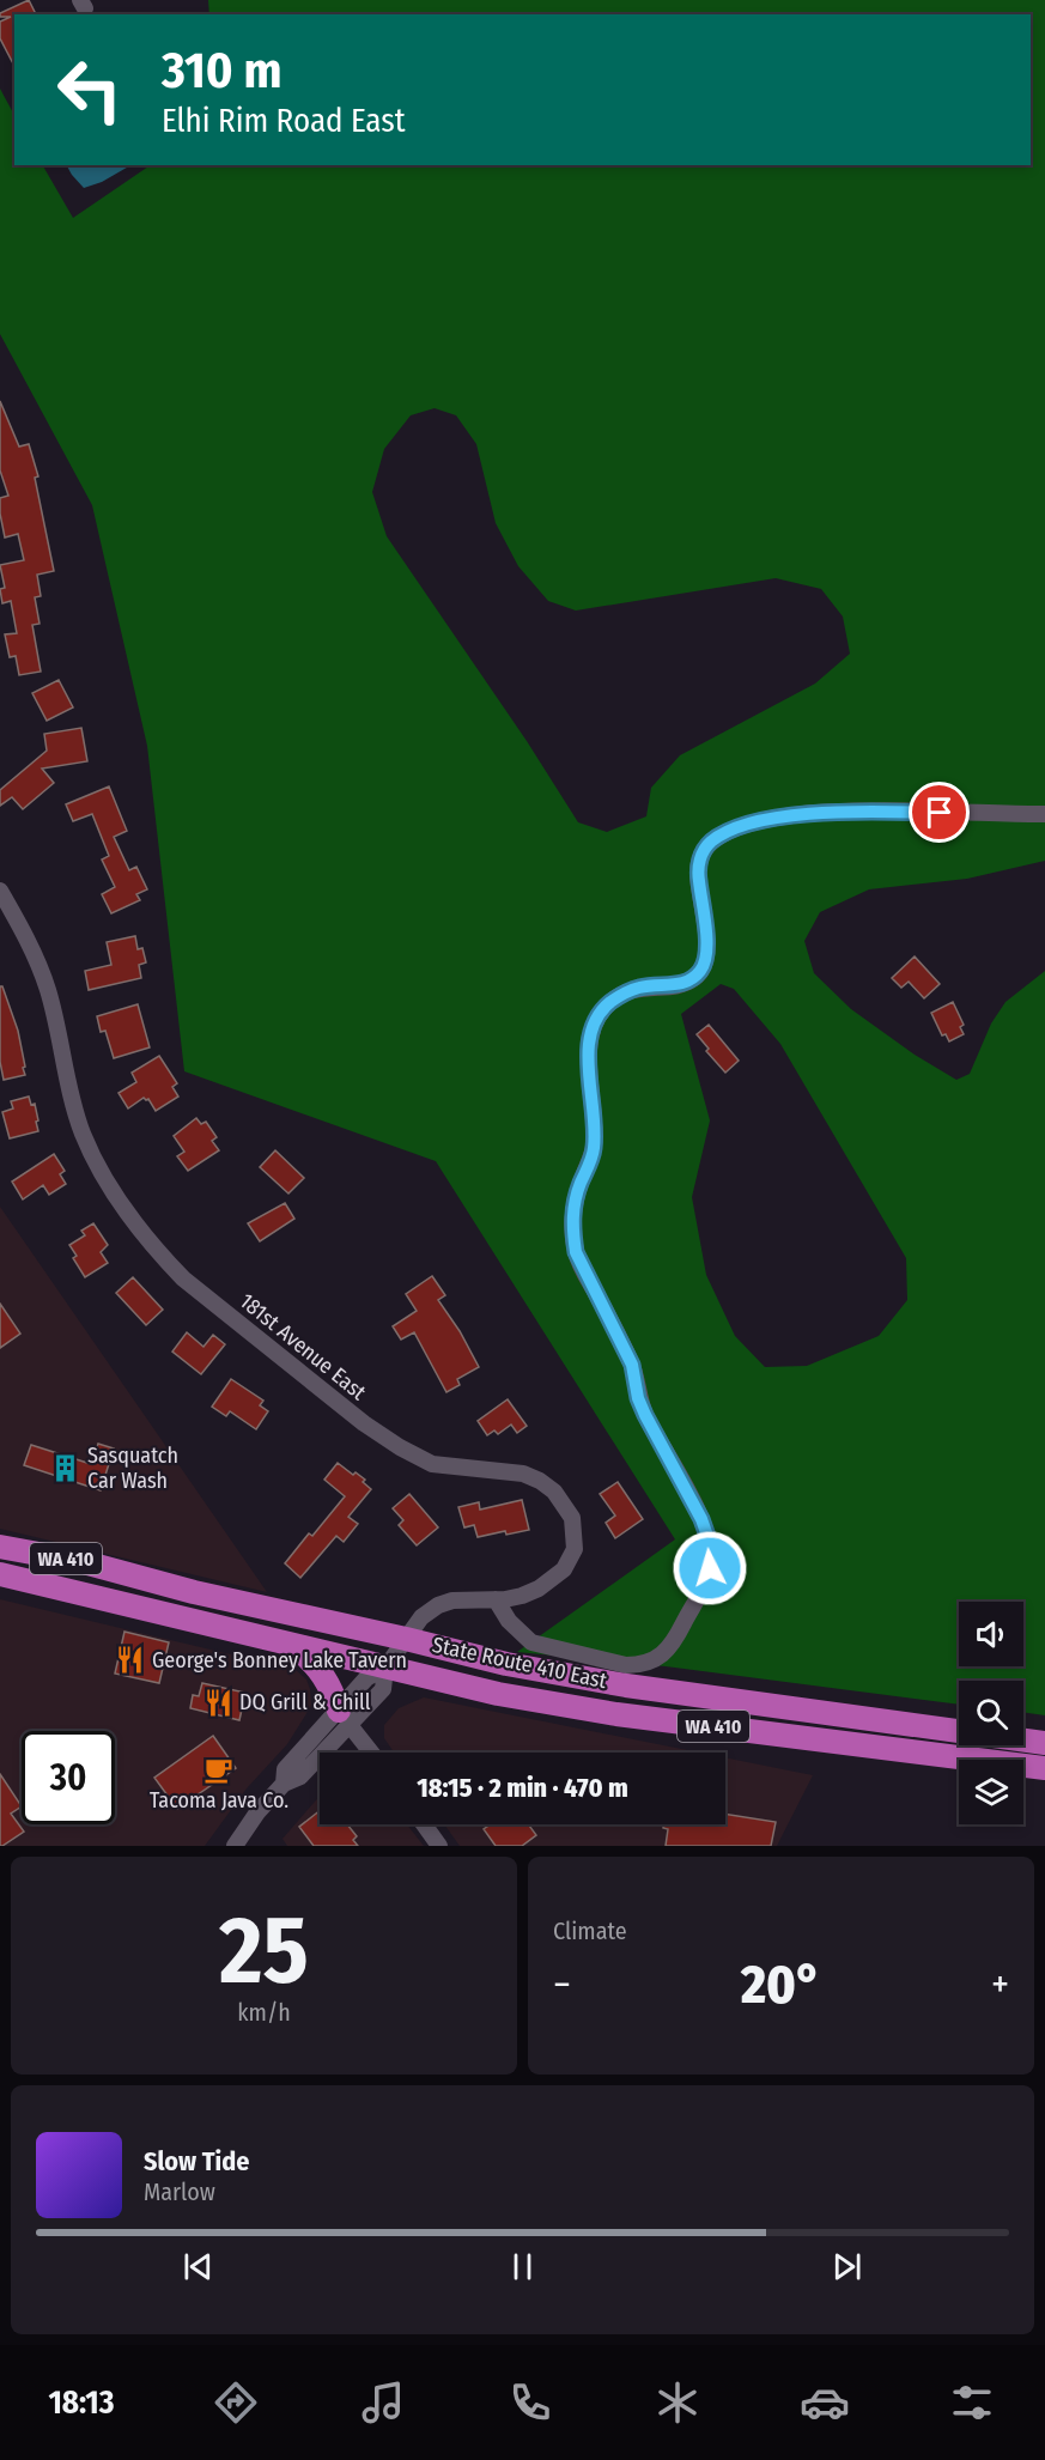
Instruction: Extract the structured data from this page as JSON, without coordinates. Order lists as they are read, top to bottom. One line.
{"streets":{"highway":["WA 410","State Route 410 East"],"street":["181st Avenue East"]},"crossings":[["181st Avenue East","State Route 410 East"]],"places":{"building":["Sasquatch Car Wash"],"restaurant":["George's Bonney Lake Tavern","DQ Grill & Chill"],"cafe":["Tacoma Java Co."]},"page":{"turn":["310 m","Elhi Rim Road East"],"limit":"30","trip":"18:15 · 2 min · 470 m","tile":[["25","km/h"],"Climate"],"heat":["−","20°","+"],"song":["Slow Tide","Marlow"],"tabs":"18:13"}}
